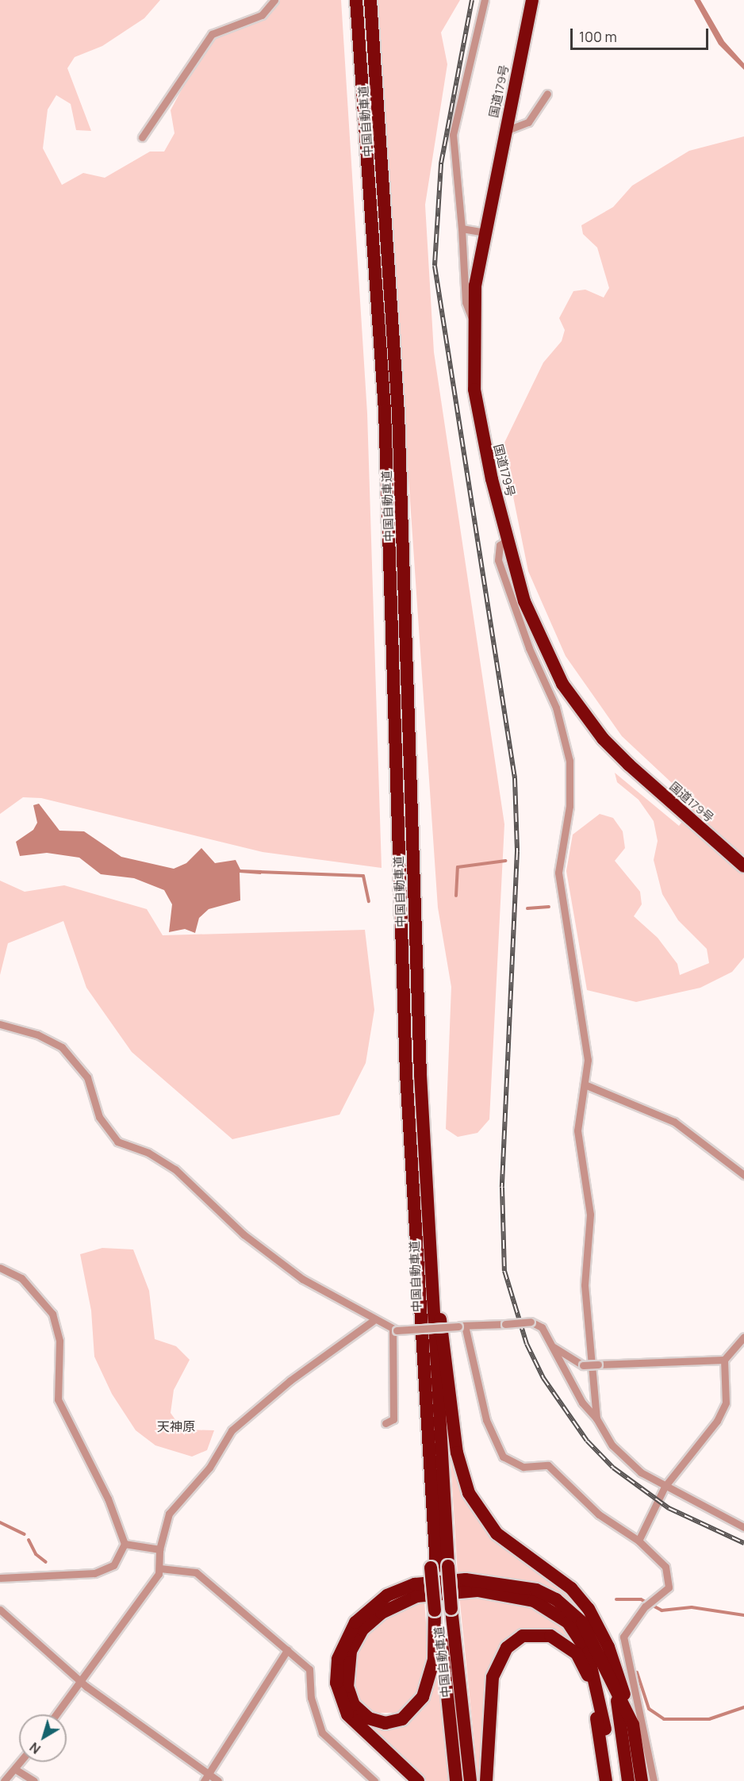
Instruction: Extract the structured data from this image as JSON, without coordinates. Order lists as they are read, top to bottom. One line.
{"streets":{"highway":["国道179号","中国自動車道"]},"districts":["天神原"],"scale_bar":"100 m","north":"bottom left"}
